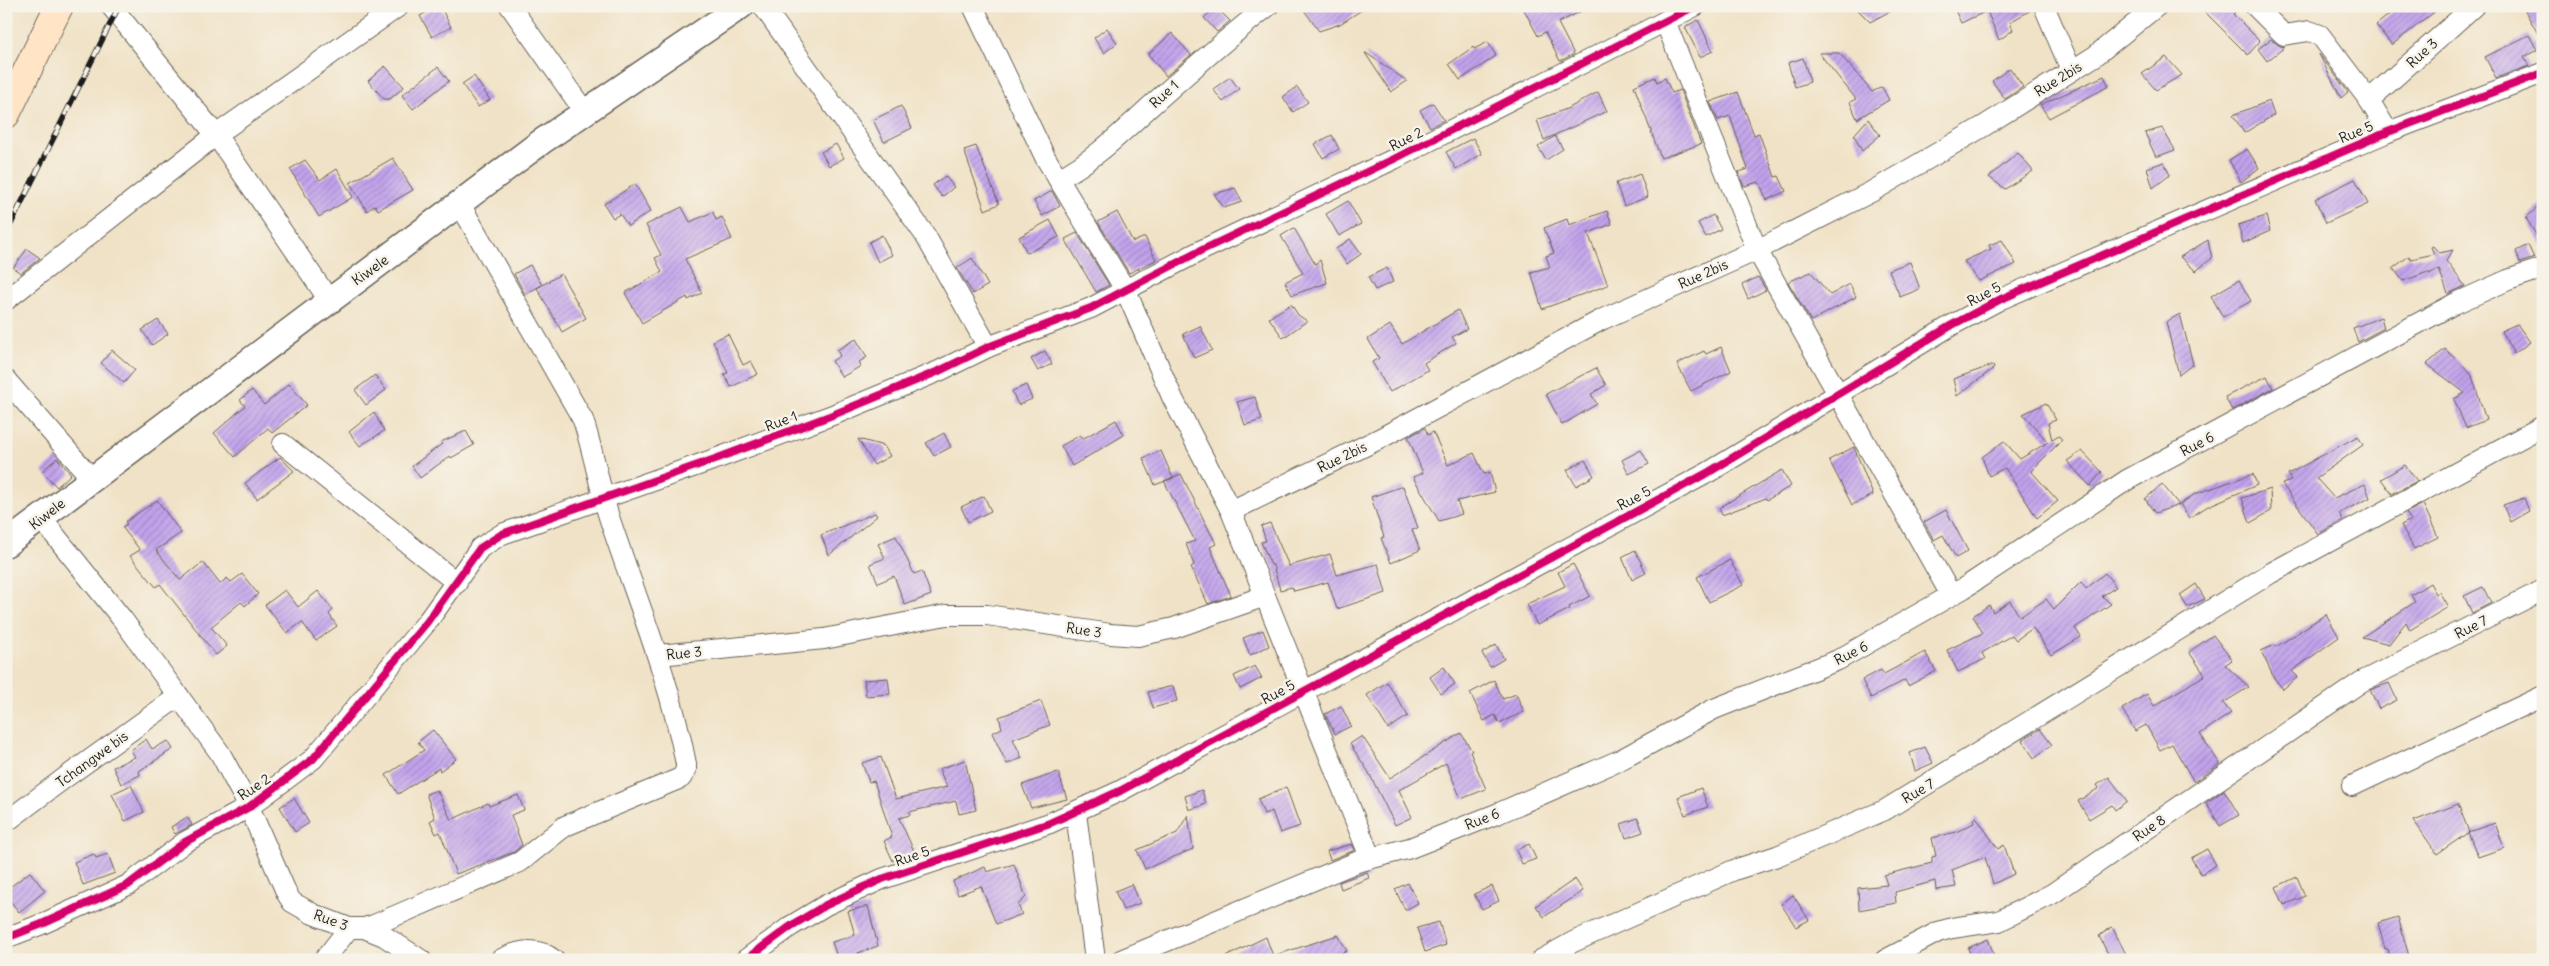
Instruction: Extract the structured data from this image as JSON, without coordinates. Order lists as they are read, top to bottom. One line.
{"streets":{"street":["Rue 3","Rue 2bis","Rue 1","Rue 5","Rue 2","Kiwele","Rue 6","Rue 7","Tchangwe bis","Rue 8"]},"crossings":[["Rue 3","Rue 2"],["Rue 1","Rue 2"],["Rue 7","Rue 8"]]}
